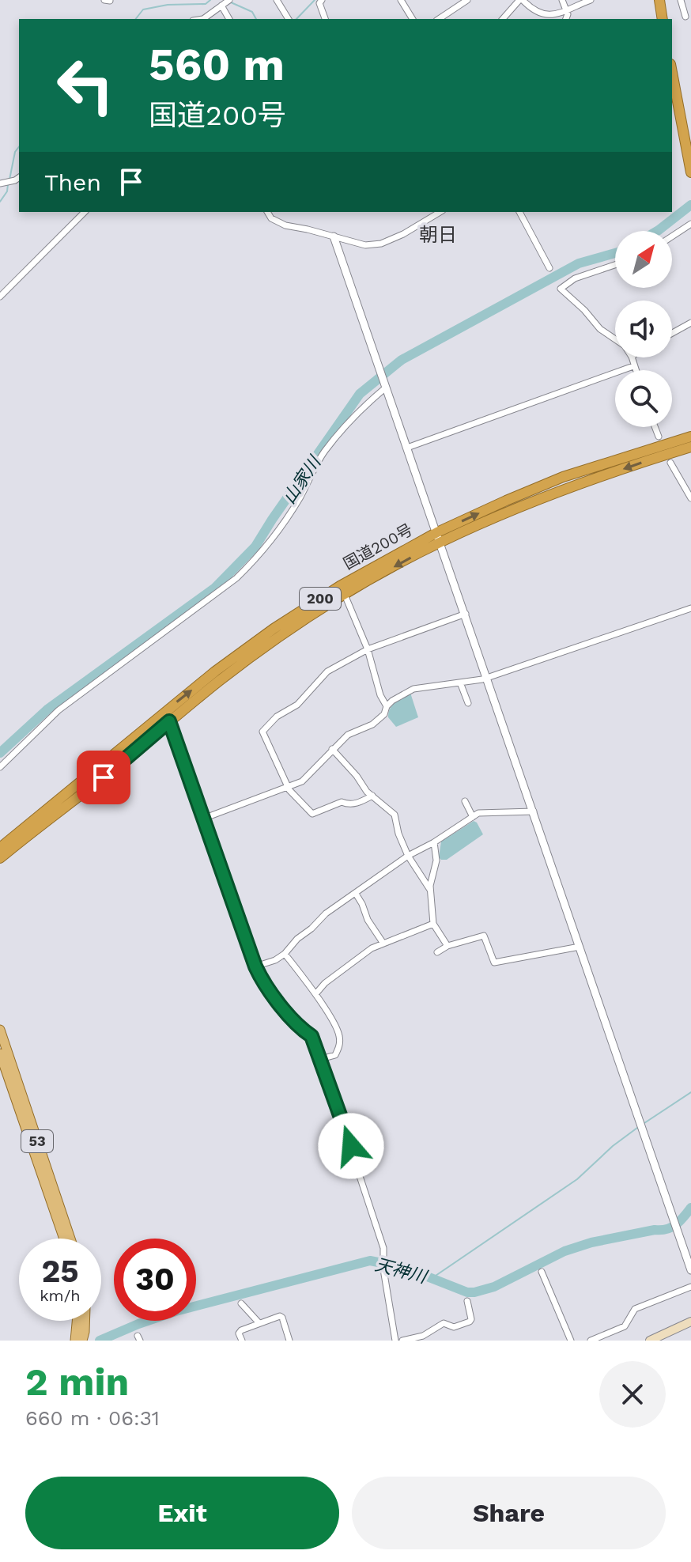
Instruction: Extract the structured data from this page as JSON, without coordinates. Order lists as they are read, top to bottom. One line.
{"streets":{"highway":["国道200号","200"],"main road":["53"]},"districts":["朝日"],"water":["山家川","天神川"],"north":"top right","page":{"turn":["560 m","国道200号"],"then":"Then","speed":"25 km/h","limit":"30","heading":["2 min","660 m · 06:31"],"buttons":["Exit","Share"]}}
